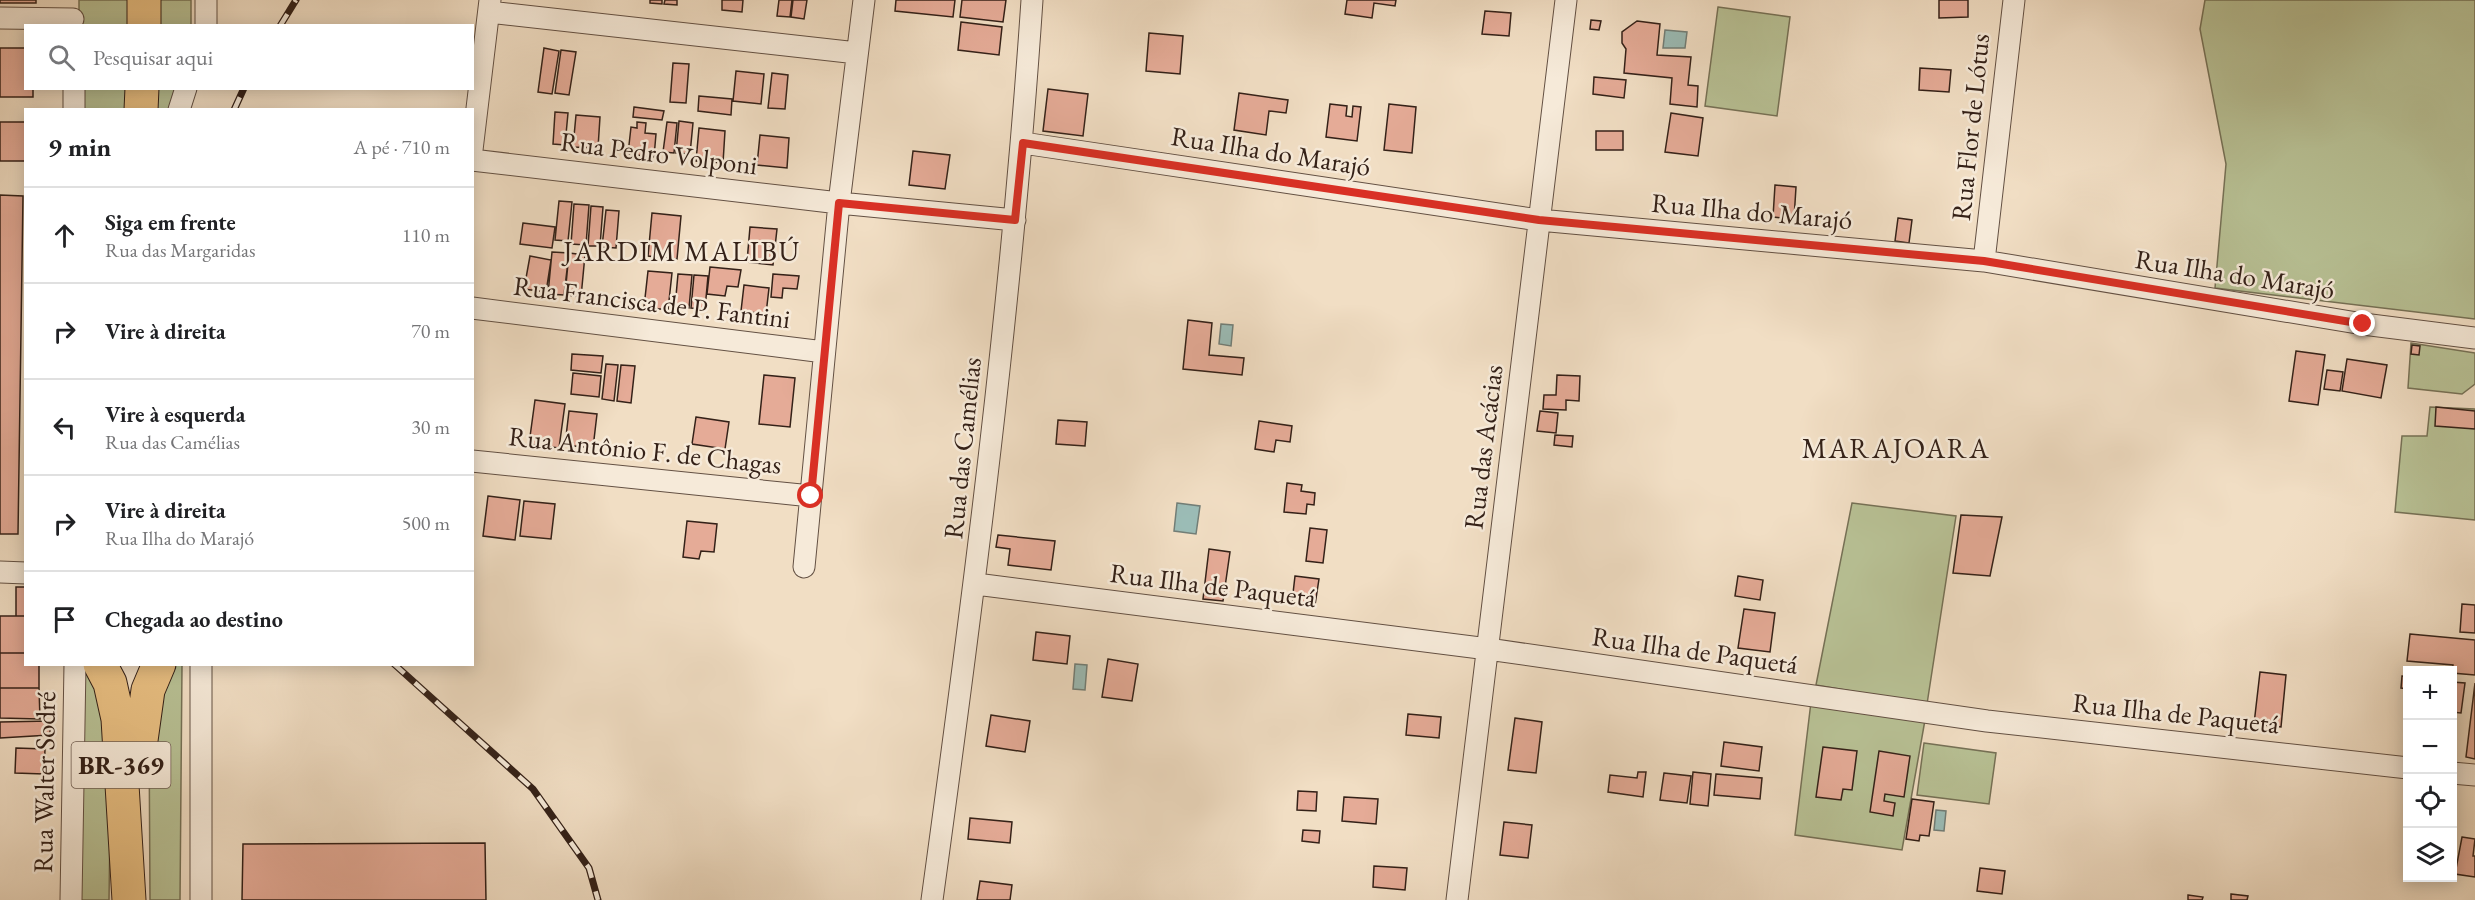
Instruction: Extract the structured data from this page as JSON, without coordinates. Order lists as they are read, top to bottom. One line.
{"streets":{"main road":["BR-369"],"street":["Rua Flor de Lótus","Rua Ilha do Marajó","Rua Pedro Volponi","Rua Francisca de P. Fantini","Rua das Acácias","Rua das Camélias","Rua Antônio F. de Chagas","Rua Ilha de Paquetá","Rua Walter Sodré"]},"crossings":[["Rua Flor de Lótus","Rua Ilha do Marajó"],["Rua Ilha do Marajó","Rua das Acácias"],["Rua Ilha do Marajó","Rua das Camélias"],["Rua Pedro Volponi","Rua das Camélias"],["Rua das Acácias","Rua Ilha de Paquetá"],["Rua das Camélias","Rua Ilha de Paquetá"]],"districts":["JARDIM MALIBÚ","MARAJOARA"],"page":{"search":"Pesquisar aqui","heading":["9 min","A pé · 710 m"],"list":[["Siga em frente","Rua das Margaridas","110 m"],["Vire à direita","70 m"],["Vire à esquerda","Rua das Camélias","30 m"],["Vire à direita","Rua Ilha do Marajó","500 m"],"Chegada ao destino"],"map_buttons":["+","−"]}}
